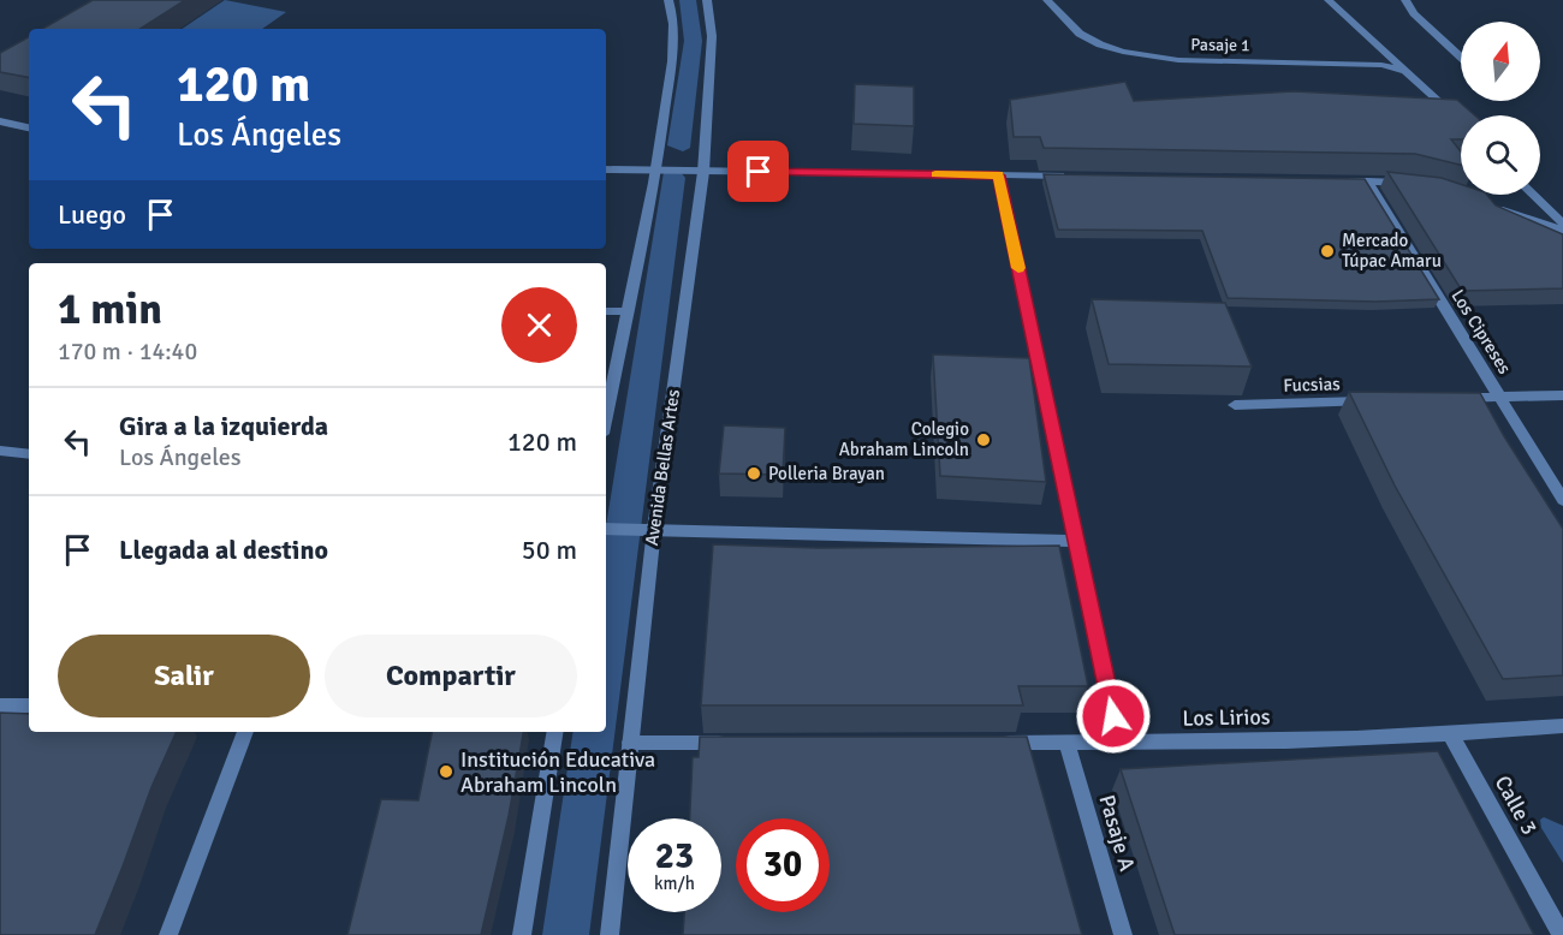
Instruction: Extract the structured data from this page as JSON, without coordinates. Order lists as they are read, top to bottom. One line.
{"streets":{"street":["Pasaje 1","Los Cipreses","Fucsias","Avenida Bellas Artes","Los Lirios","Calle 3","Pasaje A"]},"crossings":[["Los Lirios","Calle 3"],["Los Lirios","Pasaje A"]],"places":["Mercado Túpac Amaru","Colegio Abraham Lincoln","Polleria Brayan","Institución Educativa Abraham Lincoln"],"north":"top","page":{"turn":["120 m","Los Ángeles"],"then":"Luego","heading":["1 min","170 m · 14:40"],"list":[{"name":"Gira a la izquierda","note":"Los Ángeles","value":"120 m"},{"name":"Llegada al destino","value":"50 m"}],"buttons":["Salir","Compartir"],"speed":"23 km/h","limit":"30"}}
